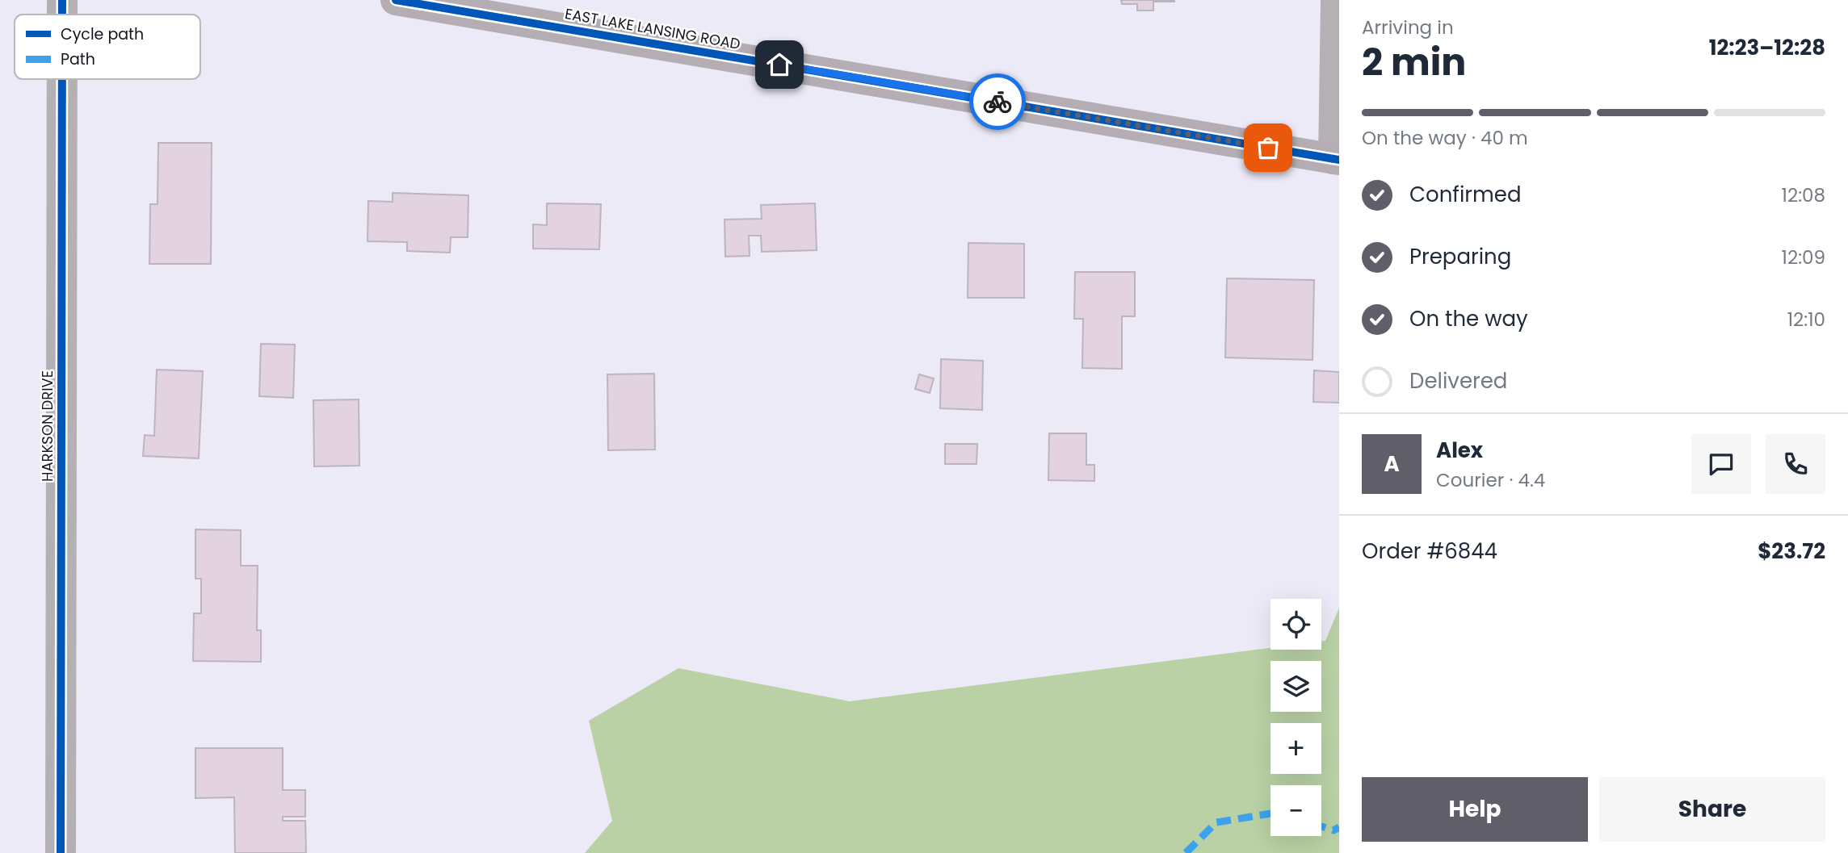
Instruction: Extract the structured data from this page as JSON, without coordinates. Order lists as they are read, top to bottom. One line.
{"streets":{"main road":["EAST LAKE LANSING ROAD"],"street":["HARKSON DRIVE"]},"legend":["Cycle path","Path"],"page":{"heading":["2 min","Arriving in","12:23–12:28"],"panel":["Alex","Courier · 4.4","Order #6844","$23.72"],"bar":"On the way · 40 m","list":[["Confirmed","12:08"],["Preparing","12:09"],["On the way","12:10"],"Delivered"],"round":"A","map_buttons":["+","−"],"buttons":["Help","Share"]}}
